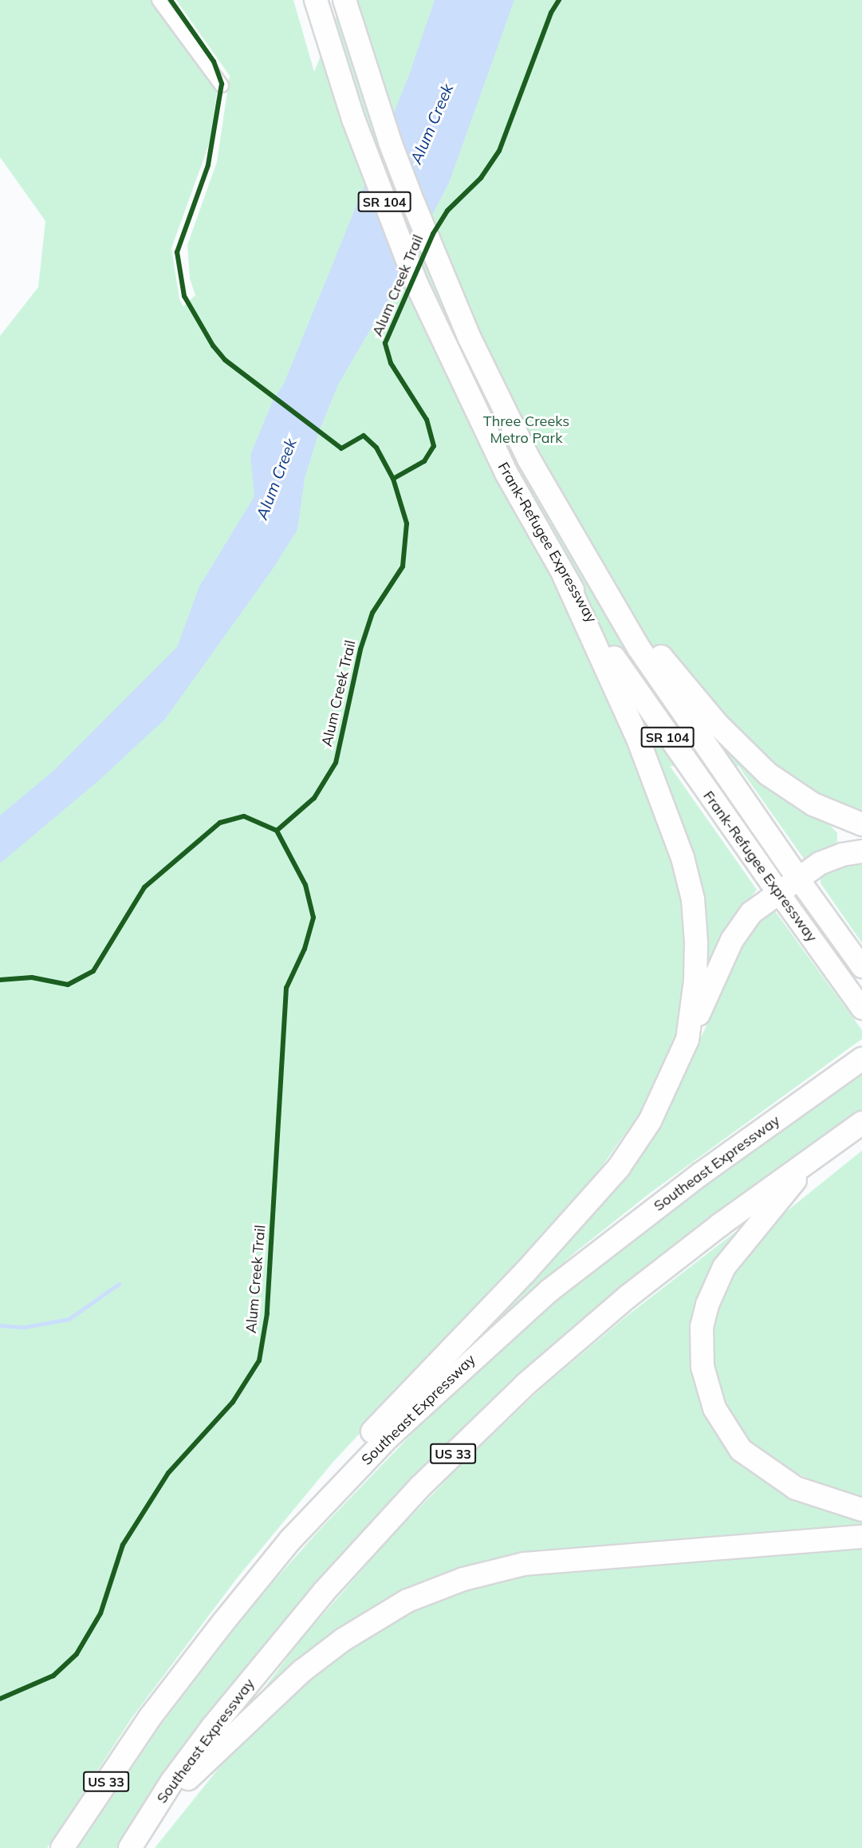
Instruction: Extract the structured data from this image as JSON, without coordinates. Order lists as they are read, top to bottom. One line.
{"streets":{"highway":["SR 104","Frank-Refugee Expressway","Southeast Expressway","US 33"],"cycle path":["Alum Creek Trail"]},"water":["Alum Creek"],"parks":["Three Creeks Metro Park"]}
